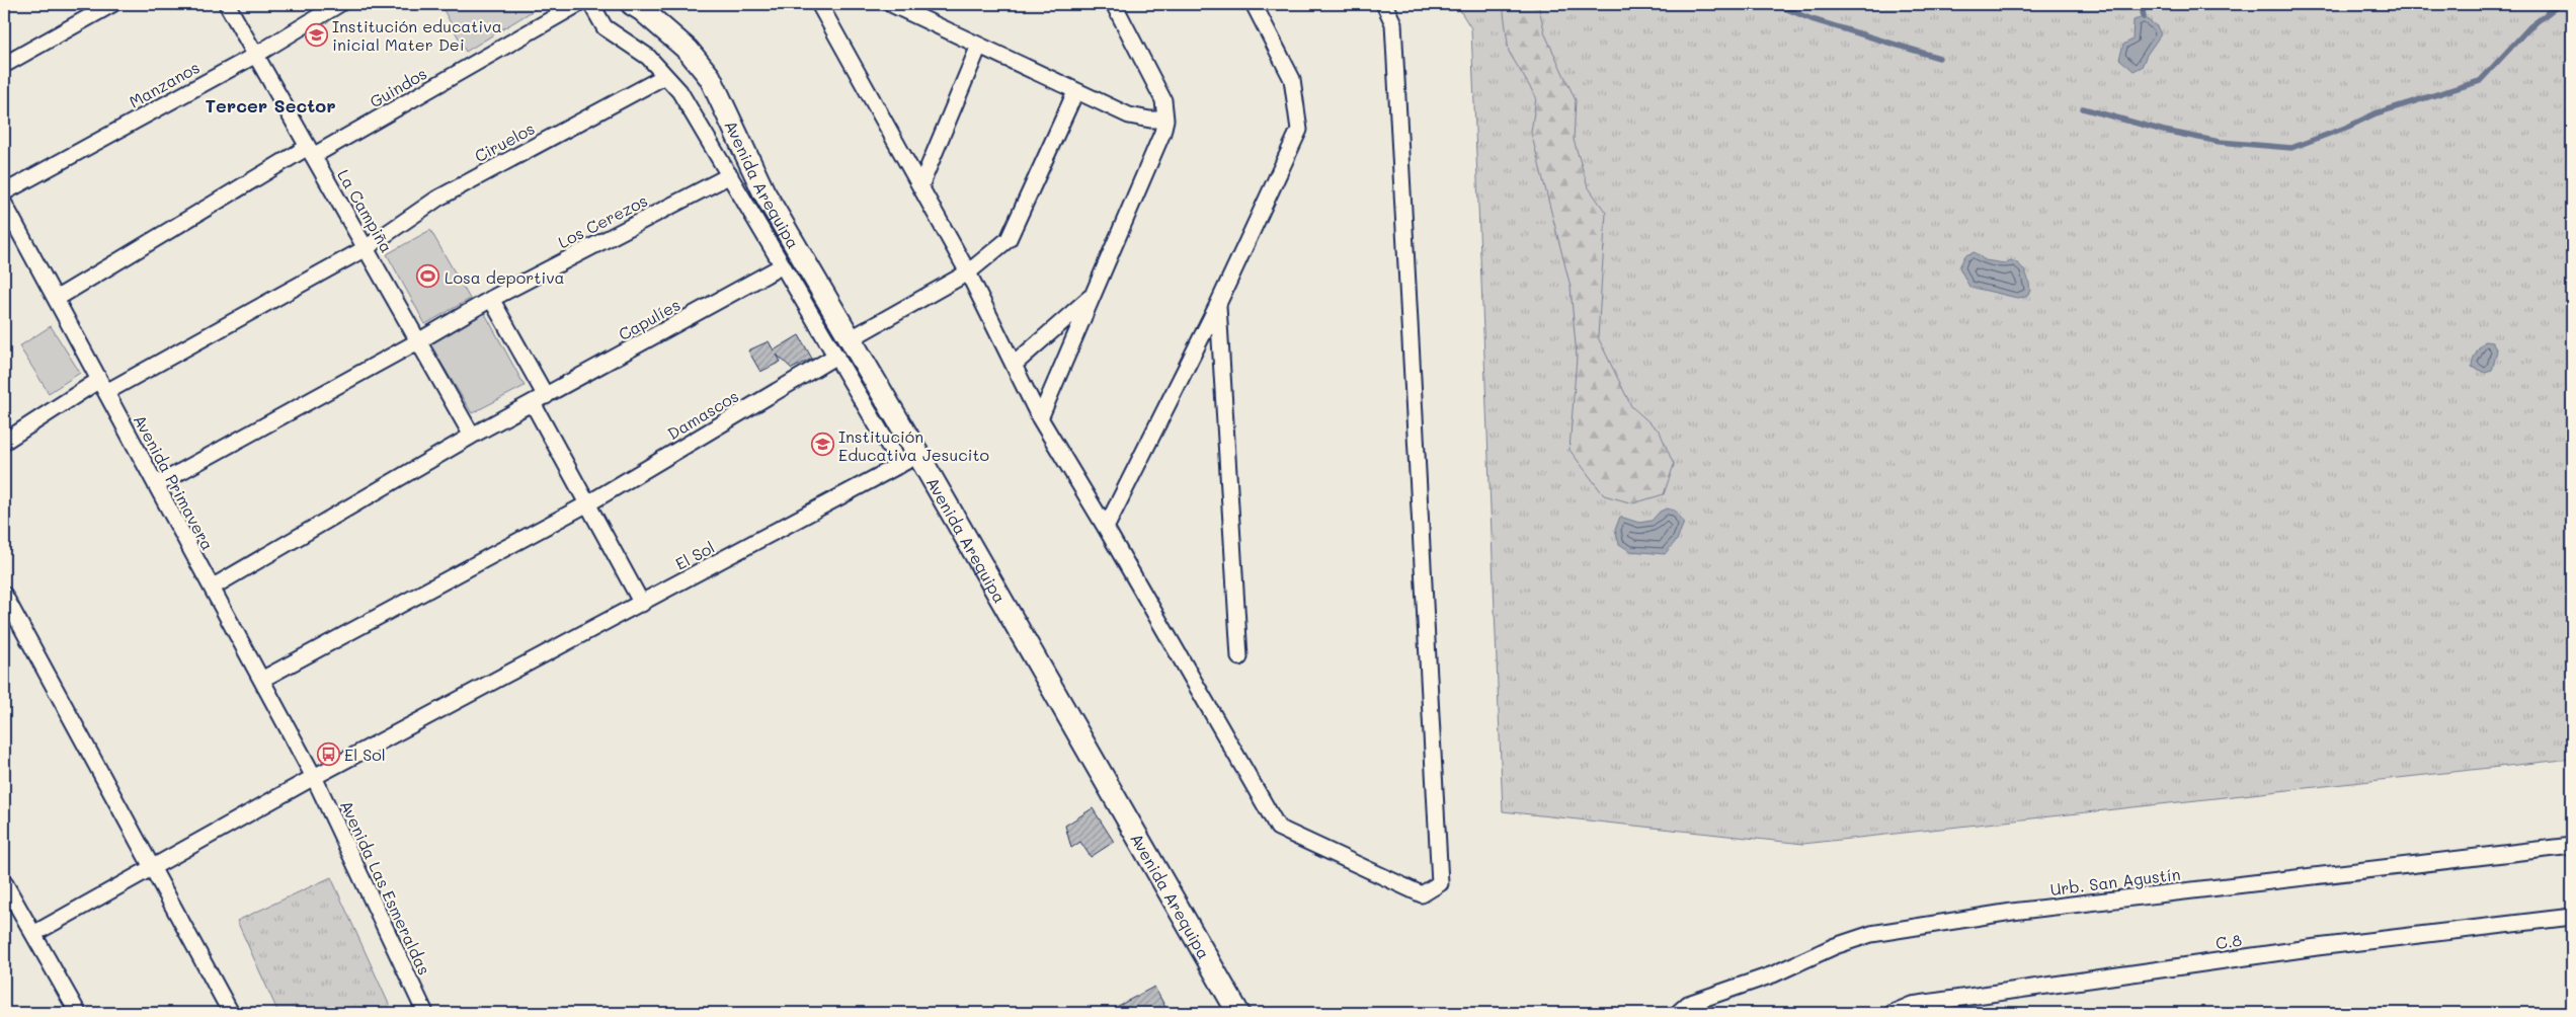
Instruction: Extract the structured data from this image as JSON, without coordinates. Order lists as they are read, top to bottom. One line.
{"streets":{"street":["Manzanos","Guindos","Ciruelos","Avenida Arequipa","La Campiña","Los Cerezos","Capulíes","Damascos","Avenida Primavera","El Sol","Urb. San Agustín","Avenida Las Esmeraldas","C.8"]},"crossings":[["Manzanos","La Campiña"],["Guindos","La Campiña"],["Guindos","Avenida Primavera"],["Ciruelos","La Campiña"],["Ciruelos","Avenida Primavera"],["Avenida Arequipa","El Sol"],["La Campiña","Los Cerezos"],["La Campiña","Capulíes"],["Los Cerezos","Avenida Primavera"],["Capulíes","Avenida Primavera"],["Damascos","Avenida Primavera"],["Avenida Primavera","El Sol"],["Avenida Primavera","Avenida Las Esmeraldas"],["El Sol","Avenida Las Esmeraldas"]],"districts":["Tercer Sector"],"places":{"school or university":["Institución educativa inicial Mater Dei","Institución Educativa Jesucito"],"sports":["Losa deportiva"],"bus stop":["El Sol"]}}
